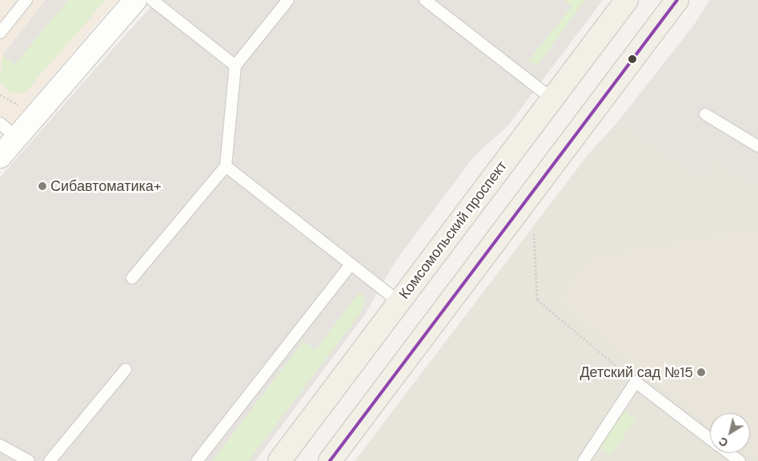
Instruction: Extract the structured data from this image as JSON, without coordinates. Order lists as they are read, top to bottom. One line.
{"streets":{"main road":["Комсомольский проспект"]},"places":["Сибавтоматика+","Детский сад №15"],"north":"bottom left"}
